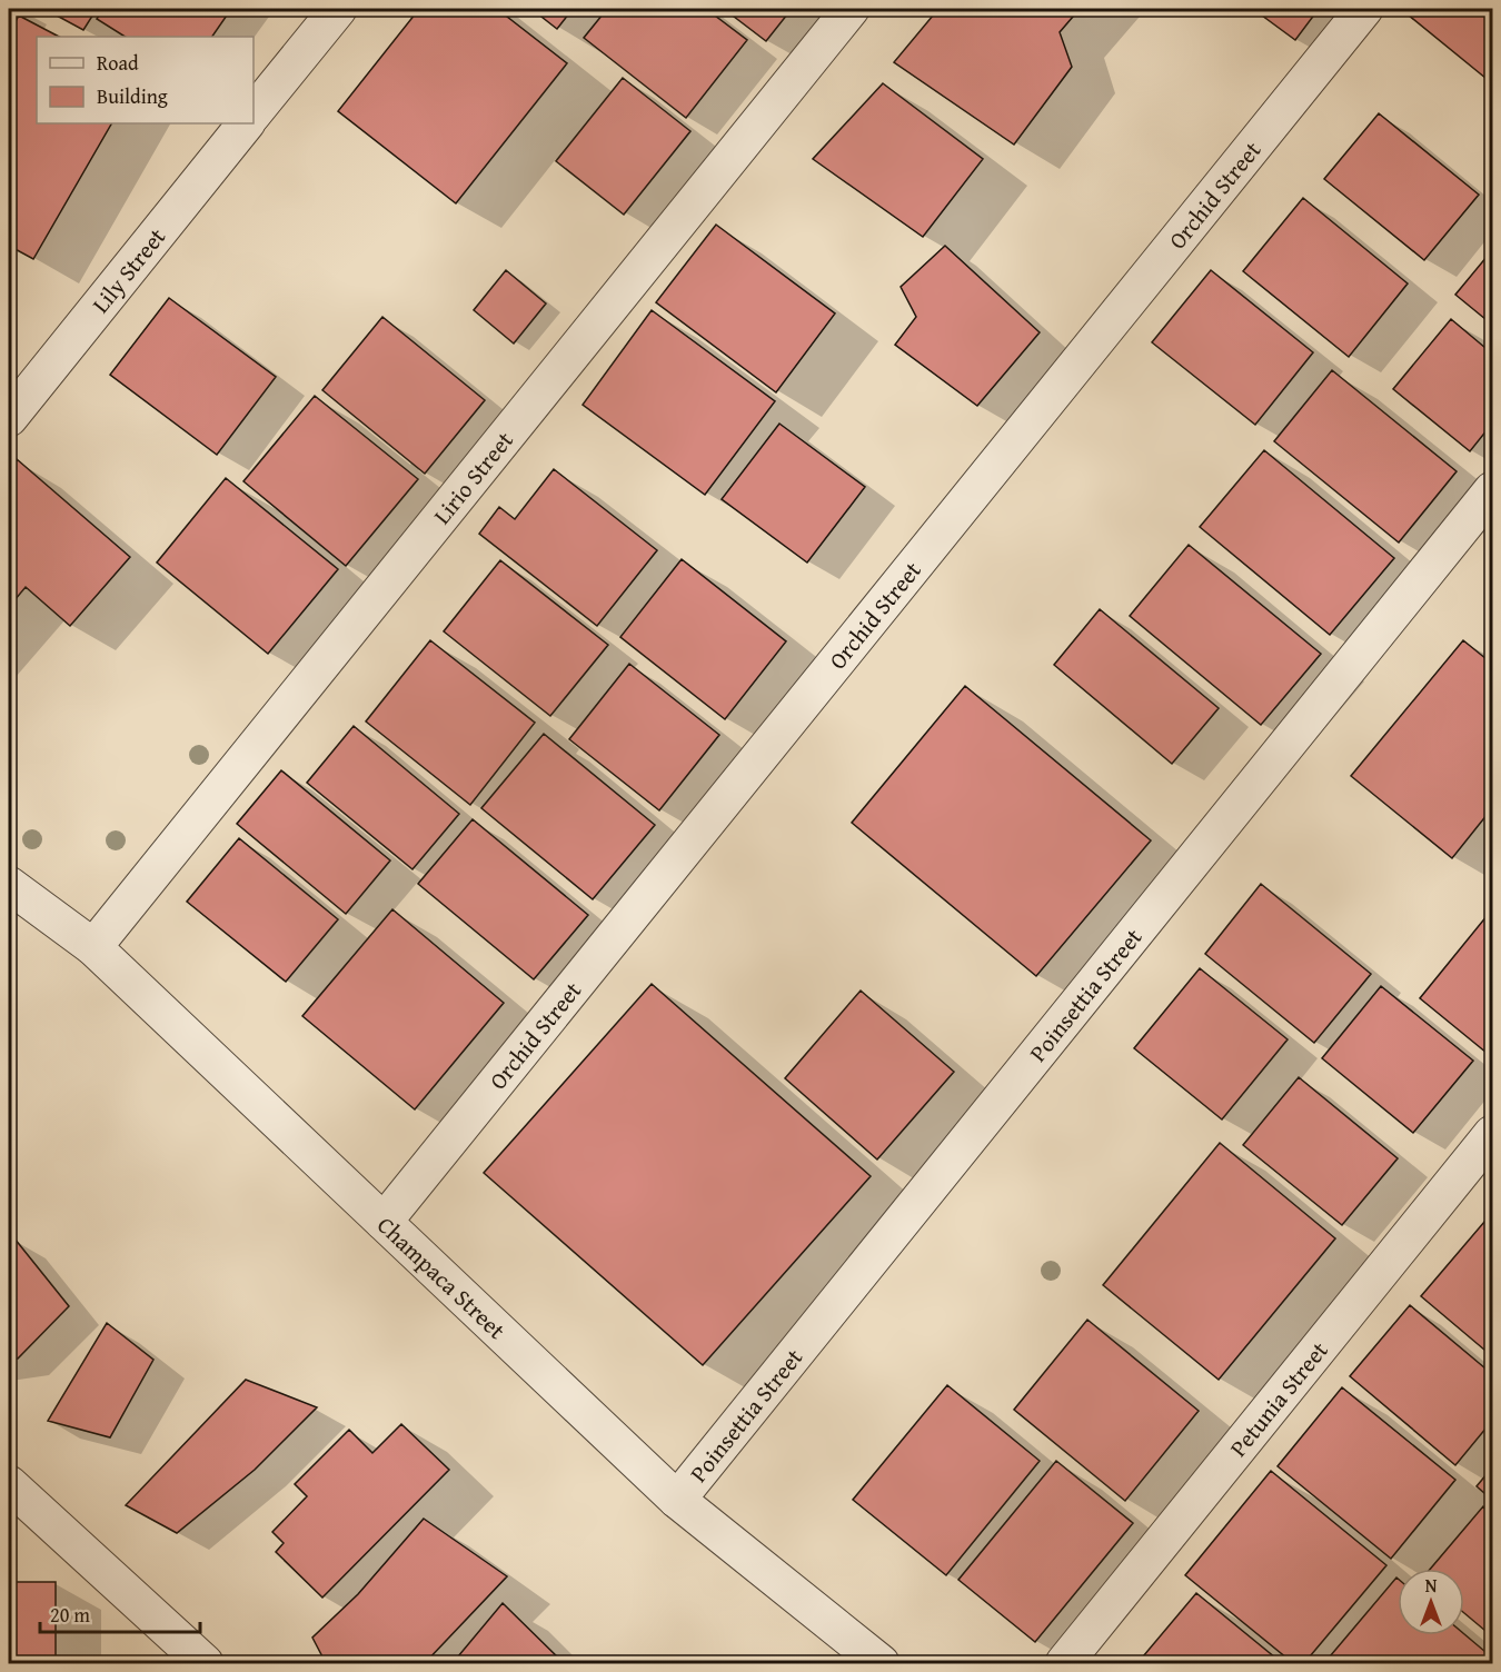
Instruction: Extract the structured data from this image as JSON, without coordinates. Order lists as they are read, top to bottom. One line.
{"streets":{"street":["Orchid Street","Lily Street","Lirio Street","Poinsettia Street","Champaca Street","Petunia Street"]},"crossings":[["Orchid Street","Champaca Street"],["Lirio Street","Champaca Street"],["Poinsettia Street","Champaca Street"]],"legend":["Road","Building"],"scale_bar":"20 m","north":"top"}
